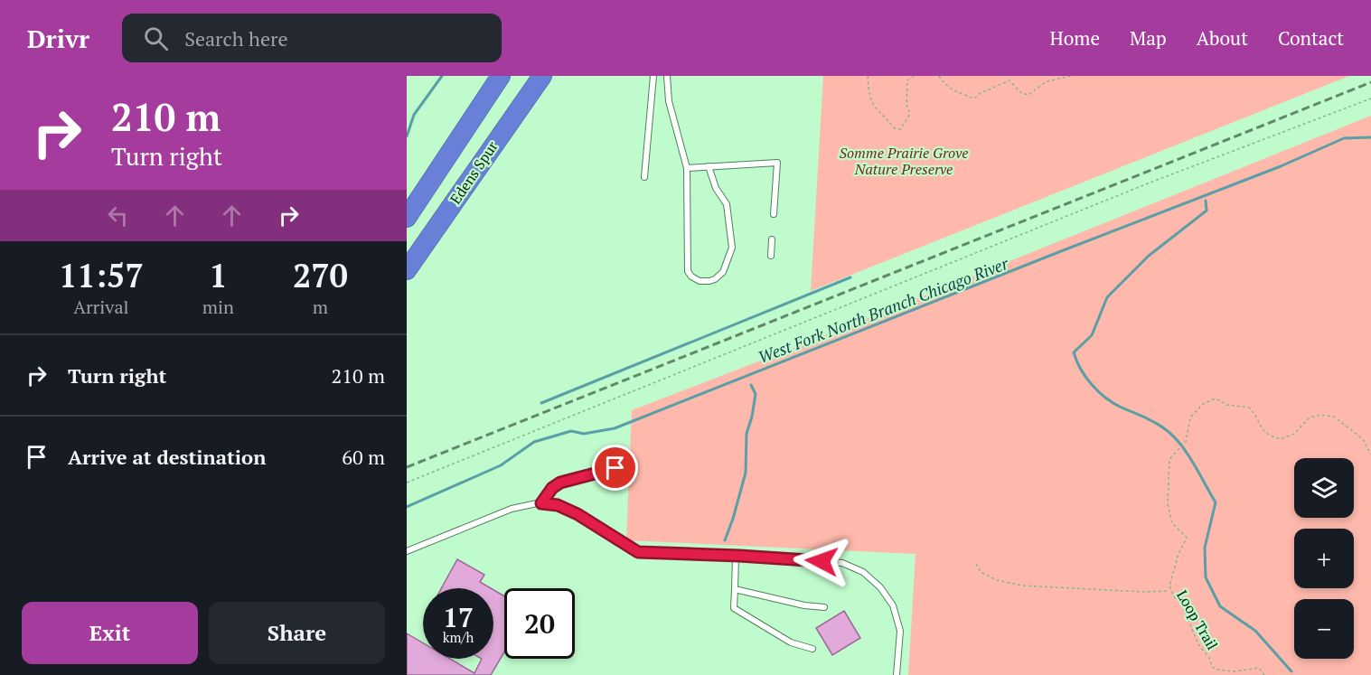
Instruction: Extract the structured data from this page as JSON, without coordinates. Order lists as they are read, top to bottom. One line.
{"streets":{"highway":["Edens Spur"],"path":["Loop Trail"]},"water":["West Fork North Branch Chicago River"],"parks":["Somme Prairie Grove Nature Preserve"],"page":{"header":"Drivr","search":"Search here","nav":["Home","Map","About","Contact"],"turn":["210 m","Turn right"],"eta":["11:57","Arrival","1","min","270","m"],"list":[{"name":"Turn right","value":"210 m"},{"name":"Arrive at destination","value":"60 m"}],"map_buttons":["+","−"],"speed":"17 km/h","limit":"20","buttons":["Exit","Share"]}}
